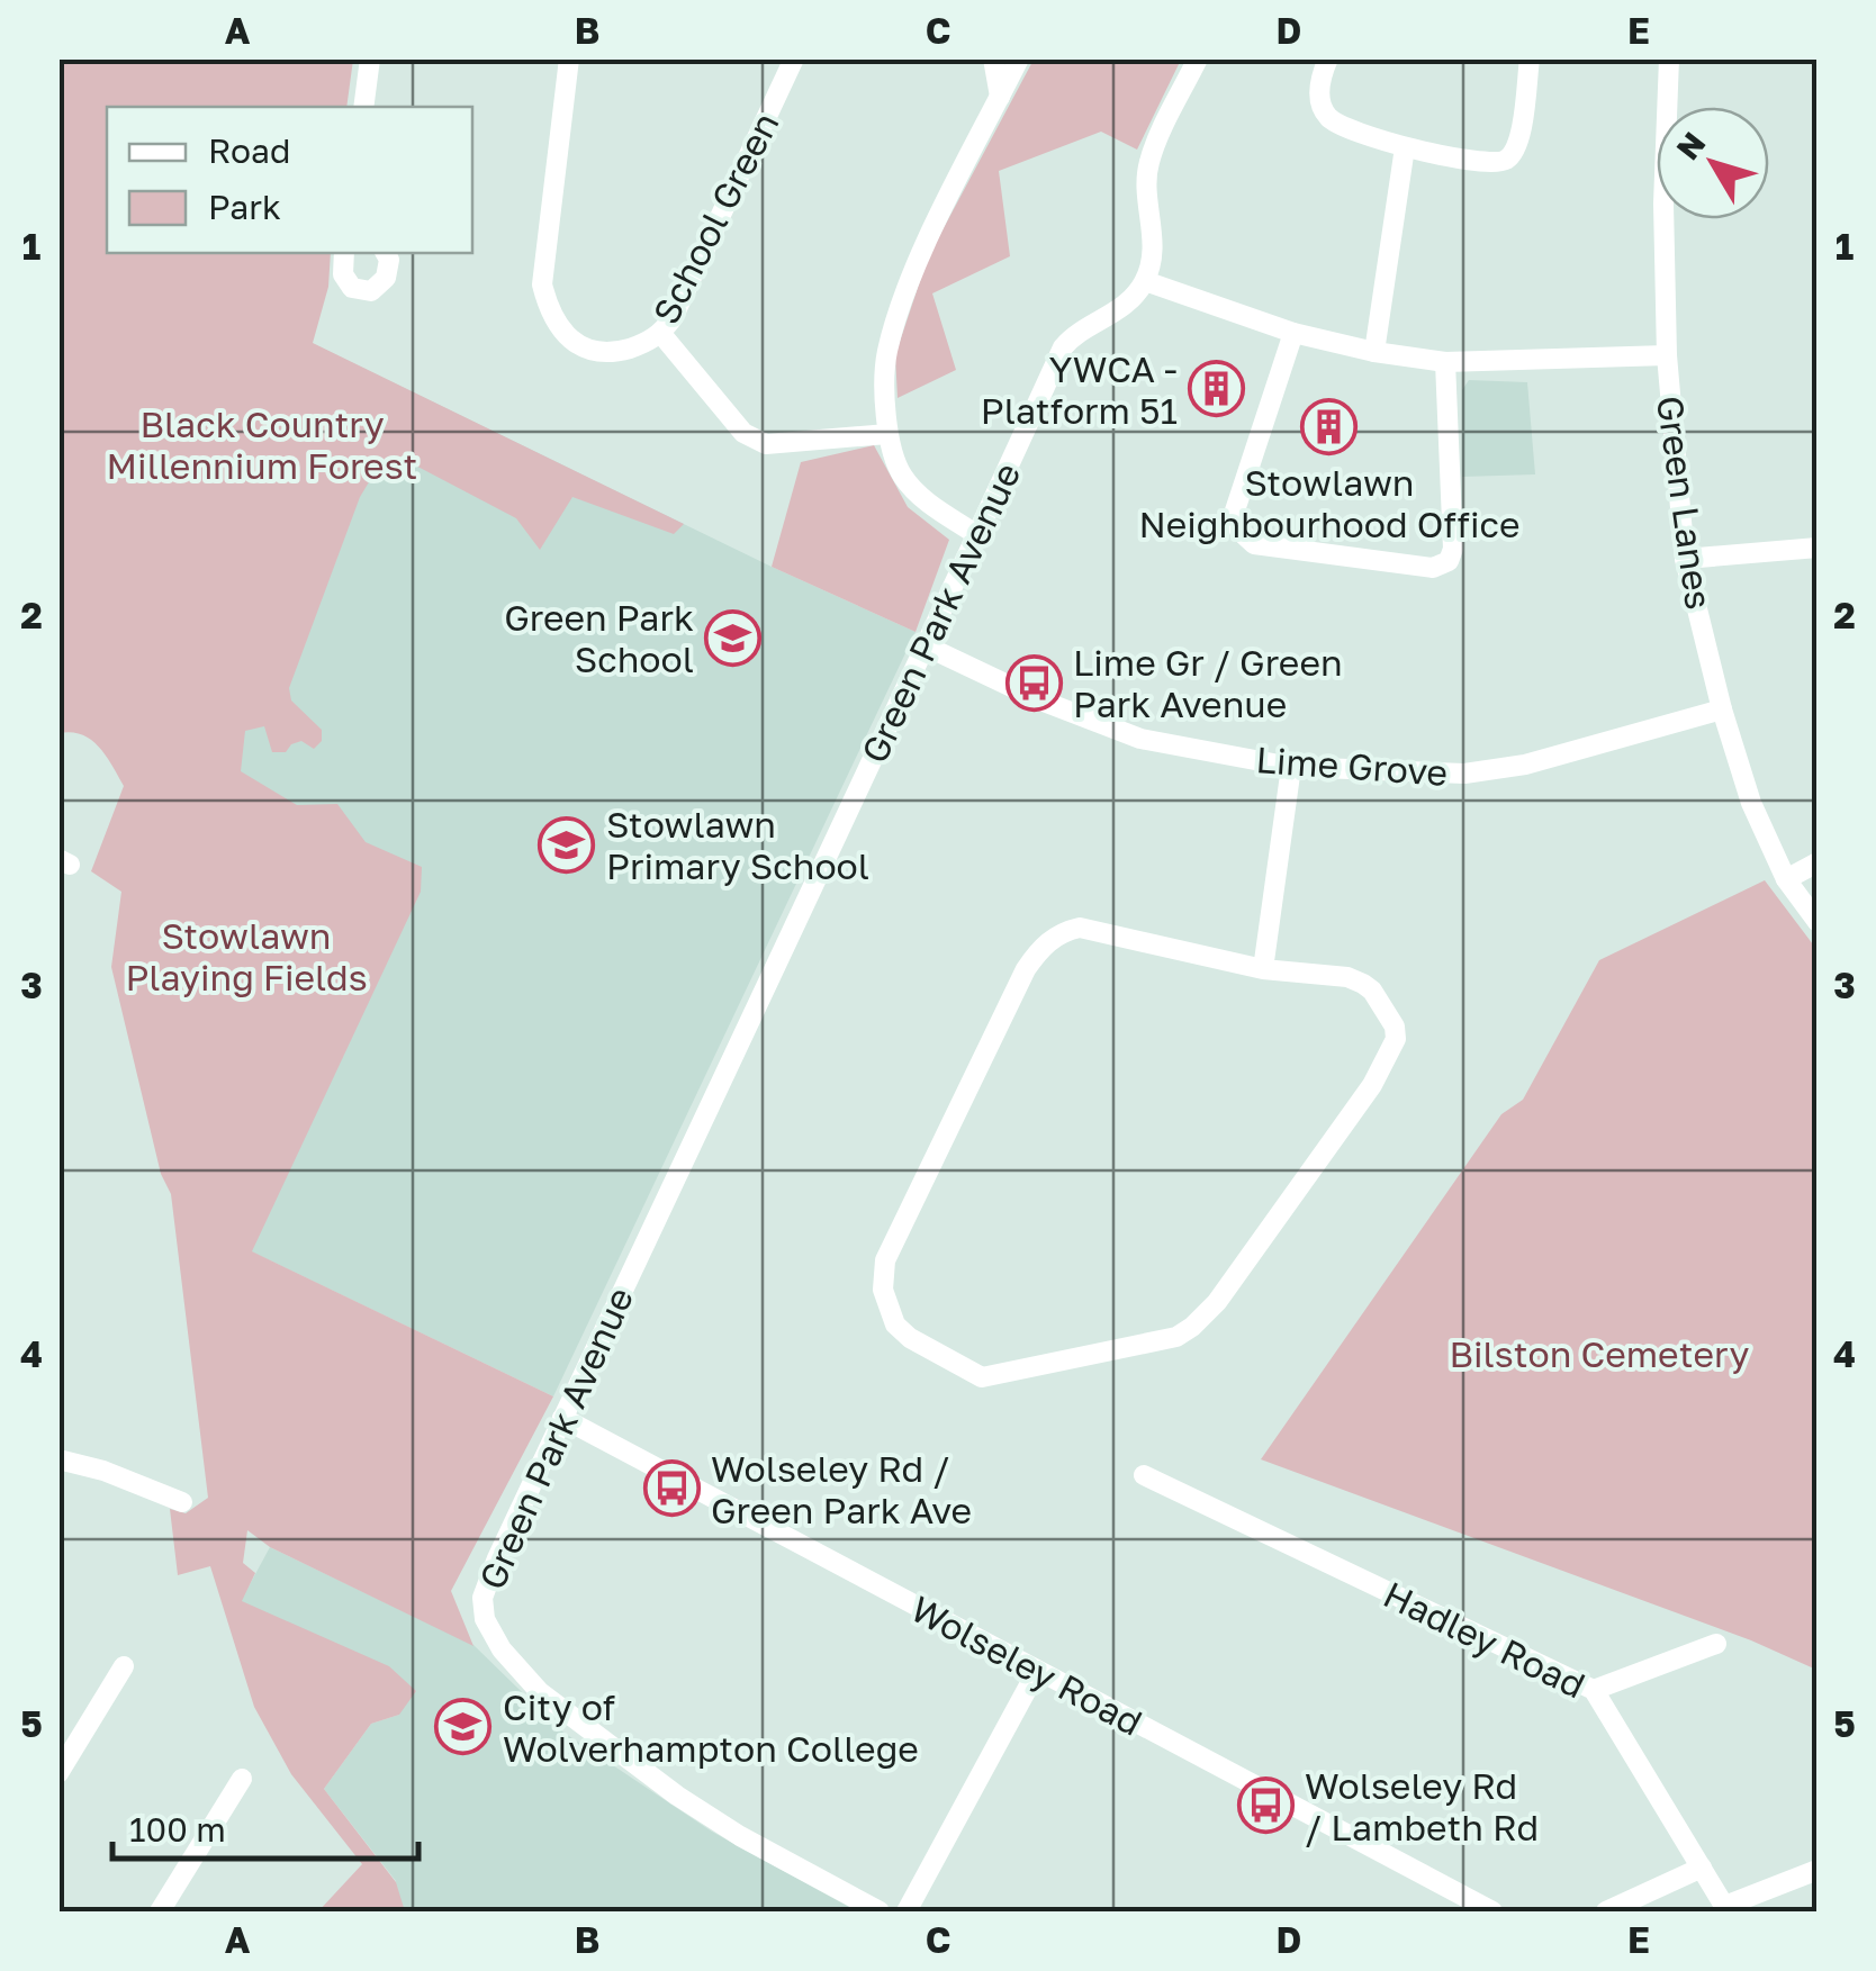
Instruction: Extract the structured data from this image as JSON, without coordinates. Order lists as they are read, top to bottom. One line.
{"streets":{"street":["School Green","Green Lanes","Green Park Avenue","Lime Grove","Hadley Road","Wolseley Road"]},"crossings":[["Green Lanes","Lime Grove"],["Green Park Avenue","Lime Grove"],["Green Park Avenue","Wolseley Road"]],"parks":["Black Country Millennium Forest","Stowlawn Playing Fields","Bilston Cemetery"],"places":{"building":["YWCA - Platform 51","Stowlawn Neighbourhood Office"],"school or university":["Green Park School","Stowlawn Primary School","City of Wolverhampton College"],"bus stop":["Lime Gr / Green Park Avenue","Wolseley Rd / Green Park Ave","Wolseley Rd / Lambeth Rd"]},"legend":["Road","Park"],"scale_bar":"100 m","north":"top left","grid":{"columns":["A","B","C","D","E"],"rows":["1","2","3","4","5"]}}
